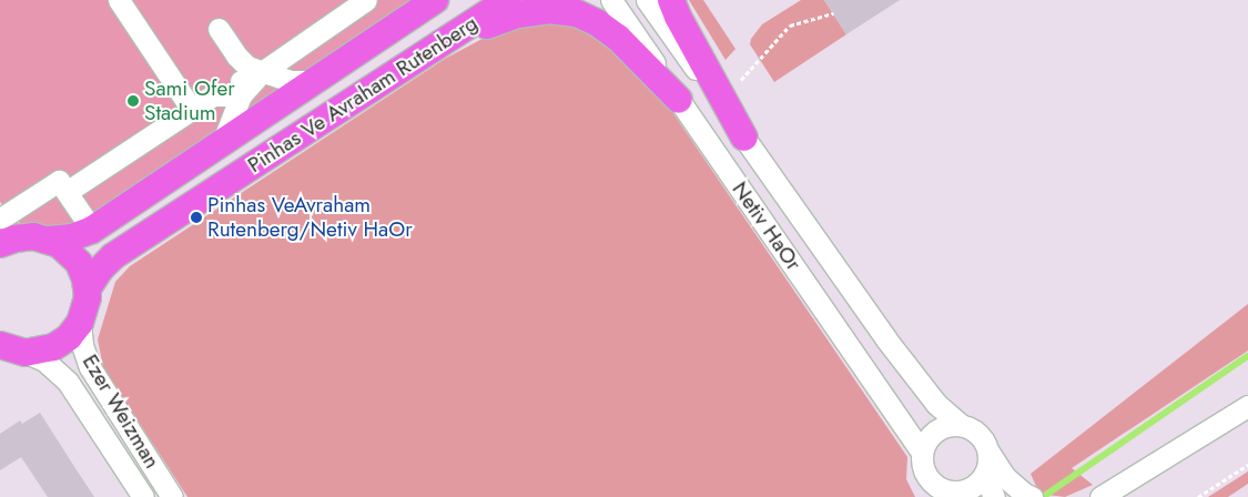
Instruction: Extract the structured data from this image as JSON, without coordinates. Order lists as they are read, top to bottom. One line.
{"streets":{"main road":["Pinhas Ve Avraham Rutenberg"],"street":["Netiv HaOr","Ezer Weizman"]},"places":["Sami Ofer Stadium","Pinhas VeAvraham Rutenberg/Netiv HaOr"]}
